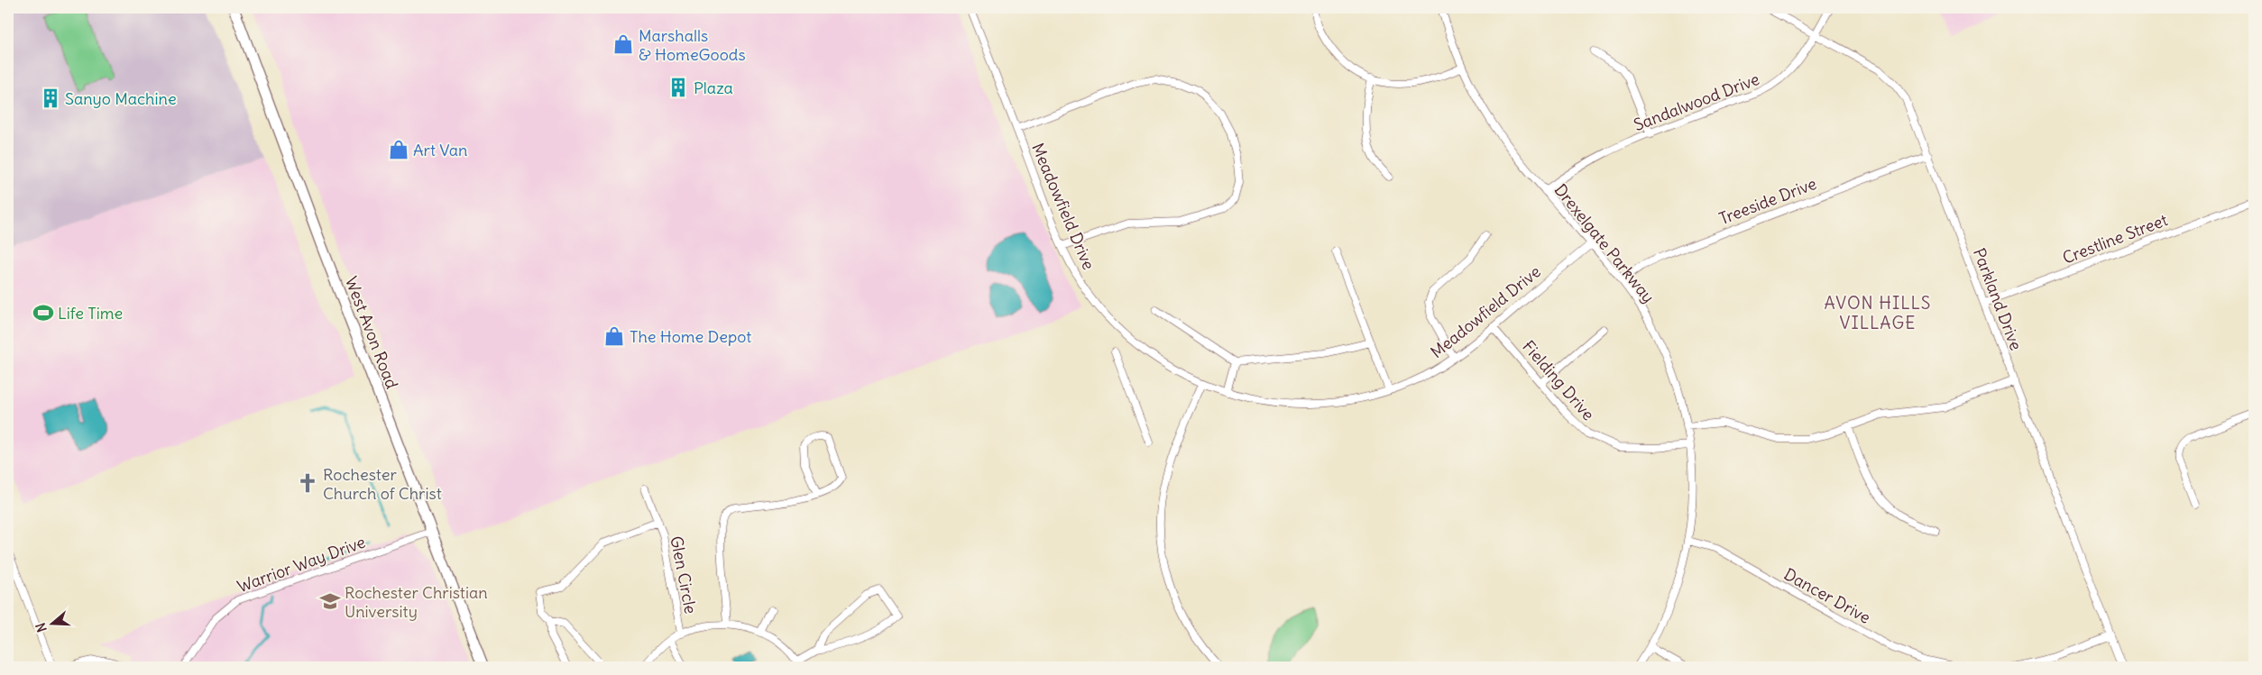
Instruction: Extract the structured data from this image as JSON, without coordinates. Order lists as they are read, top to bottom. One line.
{"streets":{"main road":["West Avon Road"],"street":["Sandalwood Drive","Treeside Drive","Meadowfield Drive","Crestline Street","Drexelgate Parkway","Parkland Drive","Fielding Drive","Warrior Way Drive","Glen Circle","Dancer Drive"]},"crossings":[["Sandalwood Drive","Drexelgate Parkway"],["Sandalwood Drive","Parkland Drive"],["Treeside Drive","Drexelgate Parkway"],["Treeside Drive","Parkland Drive"],["Meadowfield Drive","Drexelgate Parkway"],["Meadowfield Drive","Fielding Drive"],["Crestline Street","Parkland Drive"],["Drexelgate Parkway","Fielding Drive"],["Drexelgate Parkway","Dancer Drive"],["West Avon Road","Warrior Way Drive"]],"districts":["AVON HILLS VILLAGE"],"places":{"shop":["Marshalls & HomeGoods","Art Van","The Home Depot"],"building":["Plaza","Sanyo Machine"],"sports":["Life Time"],"church":["Rochester Church of Christ"],"school or university":["Rochester Christian University"]},"north":"left"}
